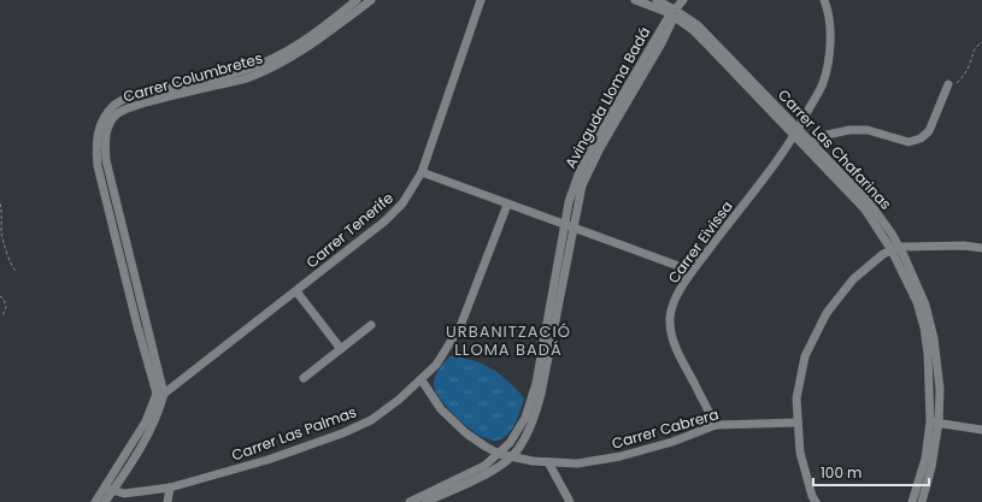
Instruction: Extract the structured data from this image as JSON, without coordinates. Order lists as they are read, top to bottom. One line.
{"streets":{"street":["Carrer Columbretes","Avinguda Lloma Badá","Carrer Las Chafarinas","Carrer Tenerife","Carrer Eivissa","Carrer Cabrera","Carrer Las Palmas"]},"crossings":[["Carrer Columbretes","Carrer Tenerife"],["Avinguda Lloma Badá","Carrer Las Chafarinas"],["Avinguda Lloma Badá","Carrer Cabrera"],["Carrer Las Chafarinas","Carrer Eivissa"],["Carrer Eivissa","Carrer Cabrera"]],"districts":["URBANITZACIÓ LLOMA BADÁ"],"scale_bar":"100 m"}
